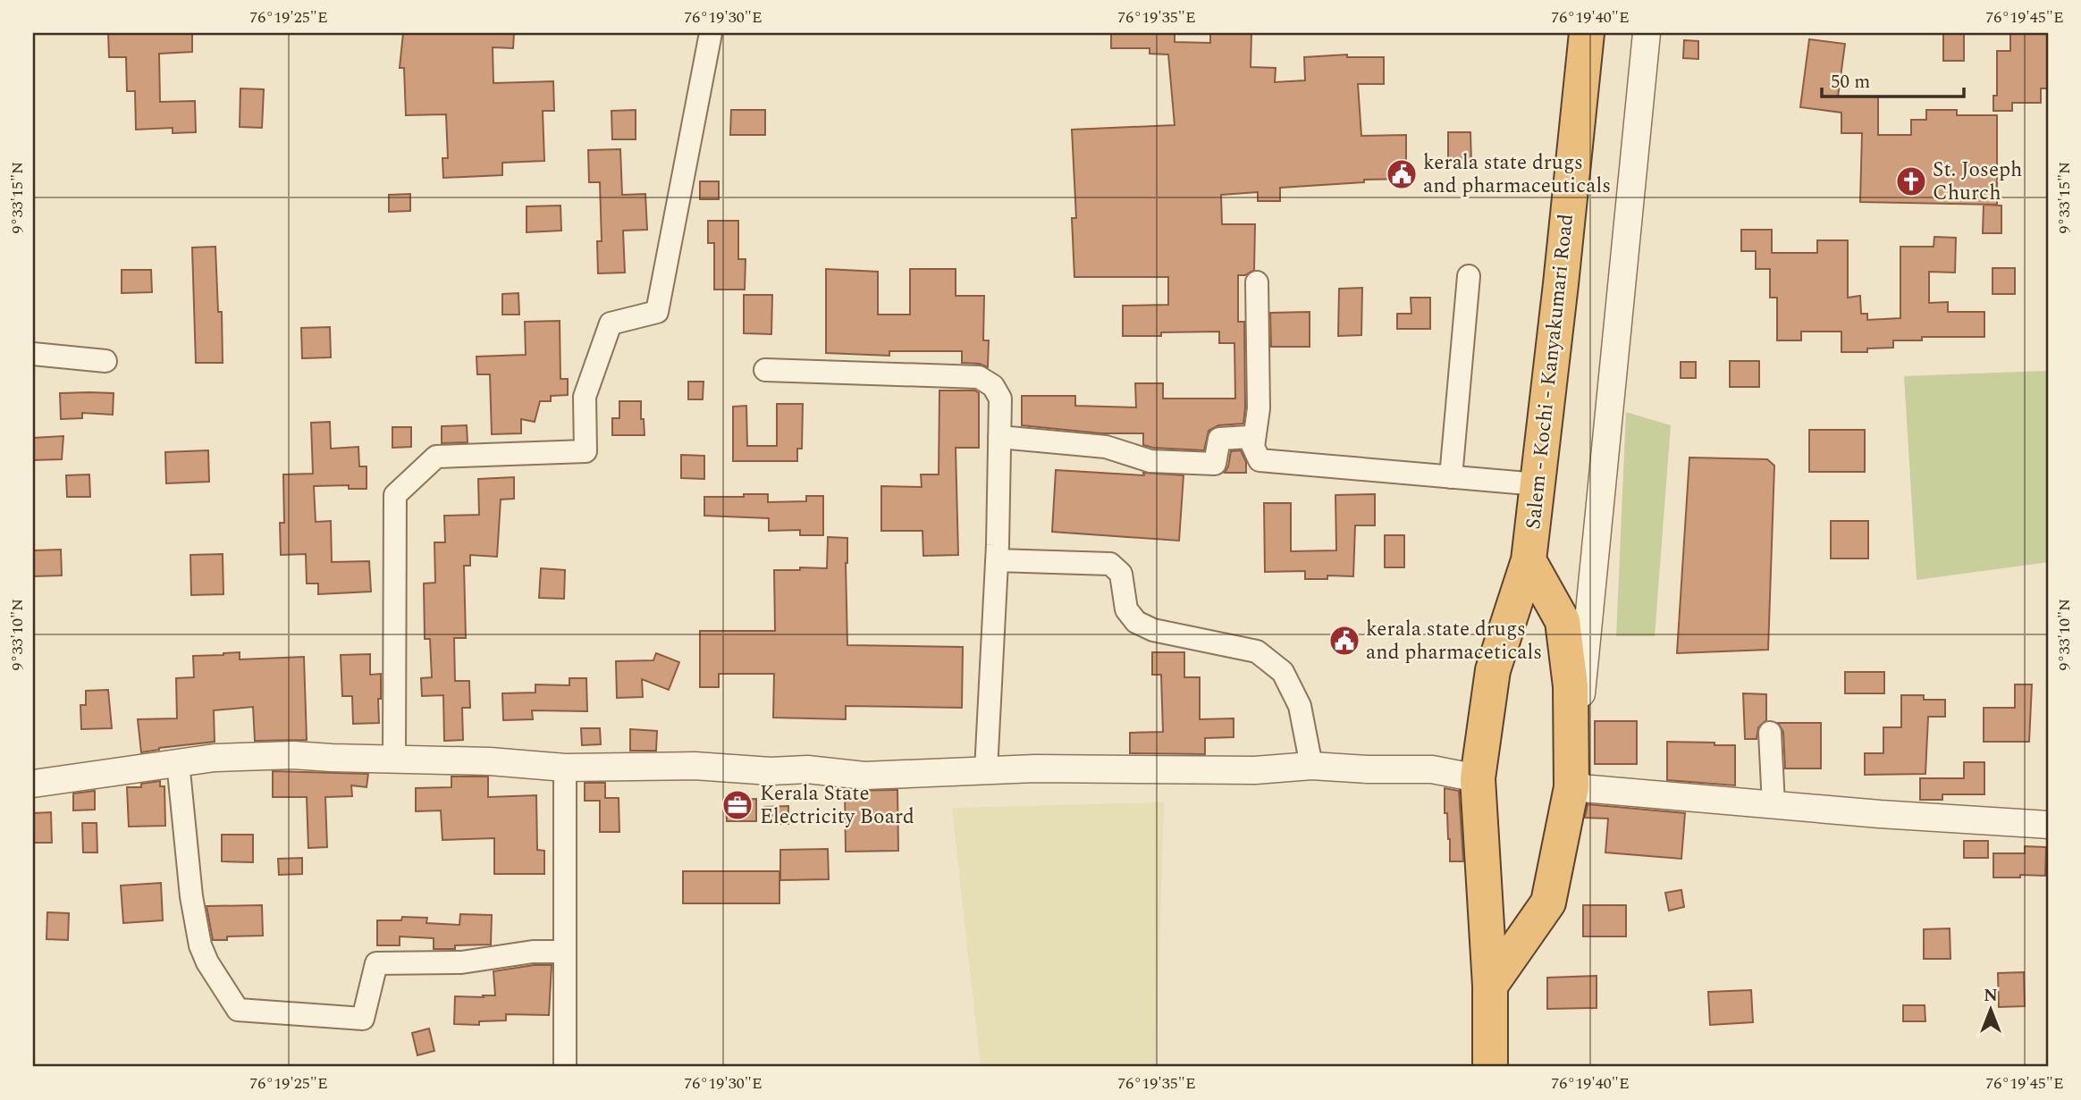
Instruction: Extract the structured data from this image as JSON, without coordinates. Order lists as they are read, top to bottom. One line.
{"streets":{"highway":["Salem - Kochi - Kanyakumari Road"]},"places":{"public building":["kerala state drugs and pharmaceuticals","kerala state drugs and pharmaceticals"],"church":["St. Joseph Church"],"office":["Kerala State Electricity Board"]},"scale_bar":"50 m","north":"top","coordinates":["76°19'25\"E","76°19'30\"E","76°19'35\"E","76°19'40\"E","76°19'45\"E","9°33'15\"N","9°33'10\"N"]}
